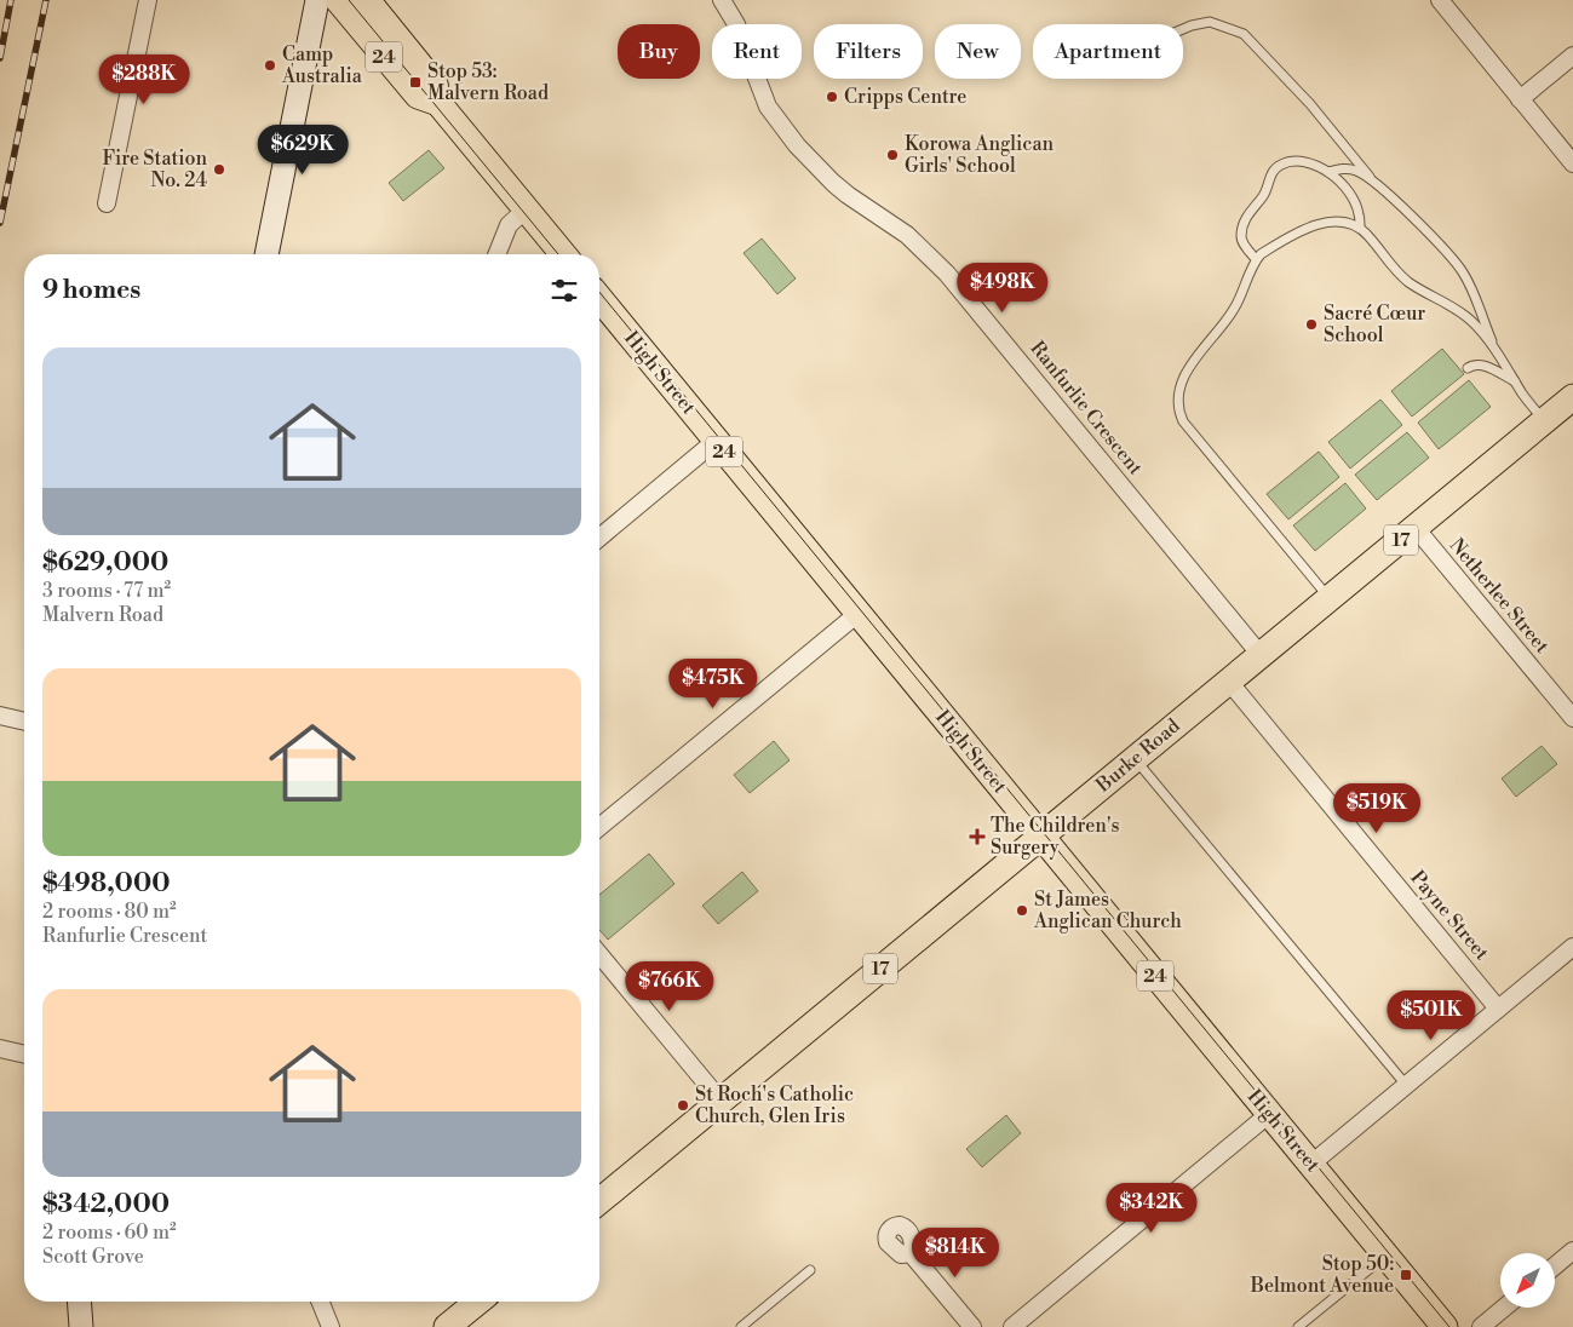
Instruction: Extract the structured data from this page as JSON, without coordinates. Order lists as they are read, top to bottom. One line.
{"streets":{"main road":["24","High Street","17","Burke Road"],"street":["Ranfurlie Crescent","Netherlee Street","Payne Street"]},"crossings":[["High Street","Burke Road"],["Ranfurlie Crescent","Burke Road"],["Netherlee Street","Burke Road"],["Burke Road","Payne Street"]],"places":{"other":["Camp Australia","Cripps Centre","Korowa Anglican Girls' School","Fire Station No. 24","Sacré Cœur School","St James Anglican Church","St Roch's Catholic Church, Glen Iris"],"transit":["Stop 53: Malvern Road","Stop 50: Belmont Avenue"],"health":["The Children's Surgery"]},"north":"bottom left","page":{"chip":["Buy","Rent","Filters","New","Apartment"],"price":["$288K","$629K","$498K","$475K","$519K","$766K","$501K","$342K","$814K"],"heading":"9 homes","list":[{"name":"$629,000","note":"3 rooms · 77 m² · Malvern Road"},{"name":"$498,000","note":"2 rooms · 80 m² · Ranfurlie Crescent"},{"name":"$342,000","note":"2 rooms · 60 m² · Scott Grove"}]}}
